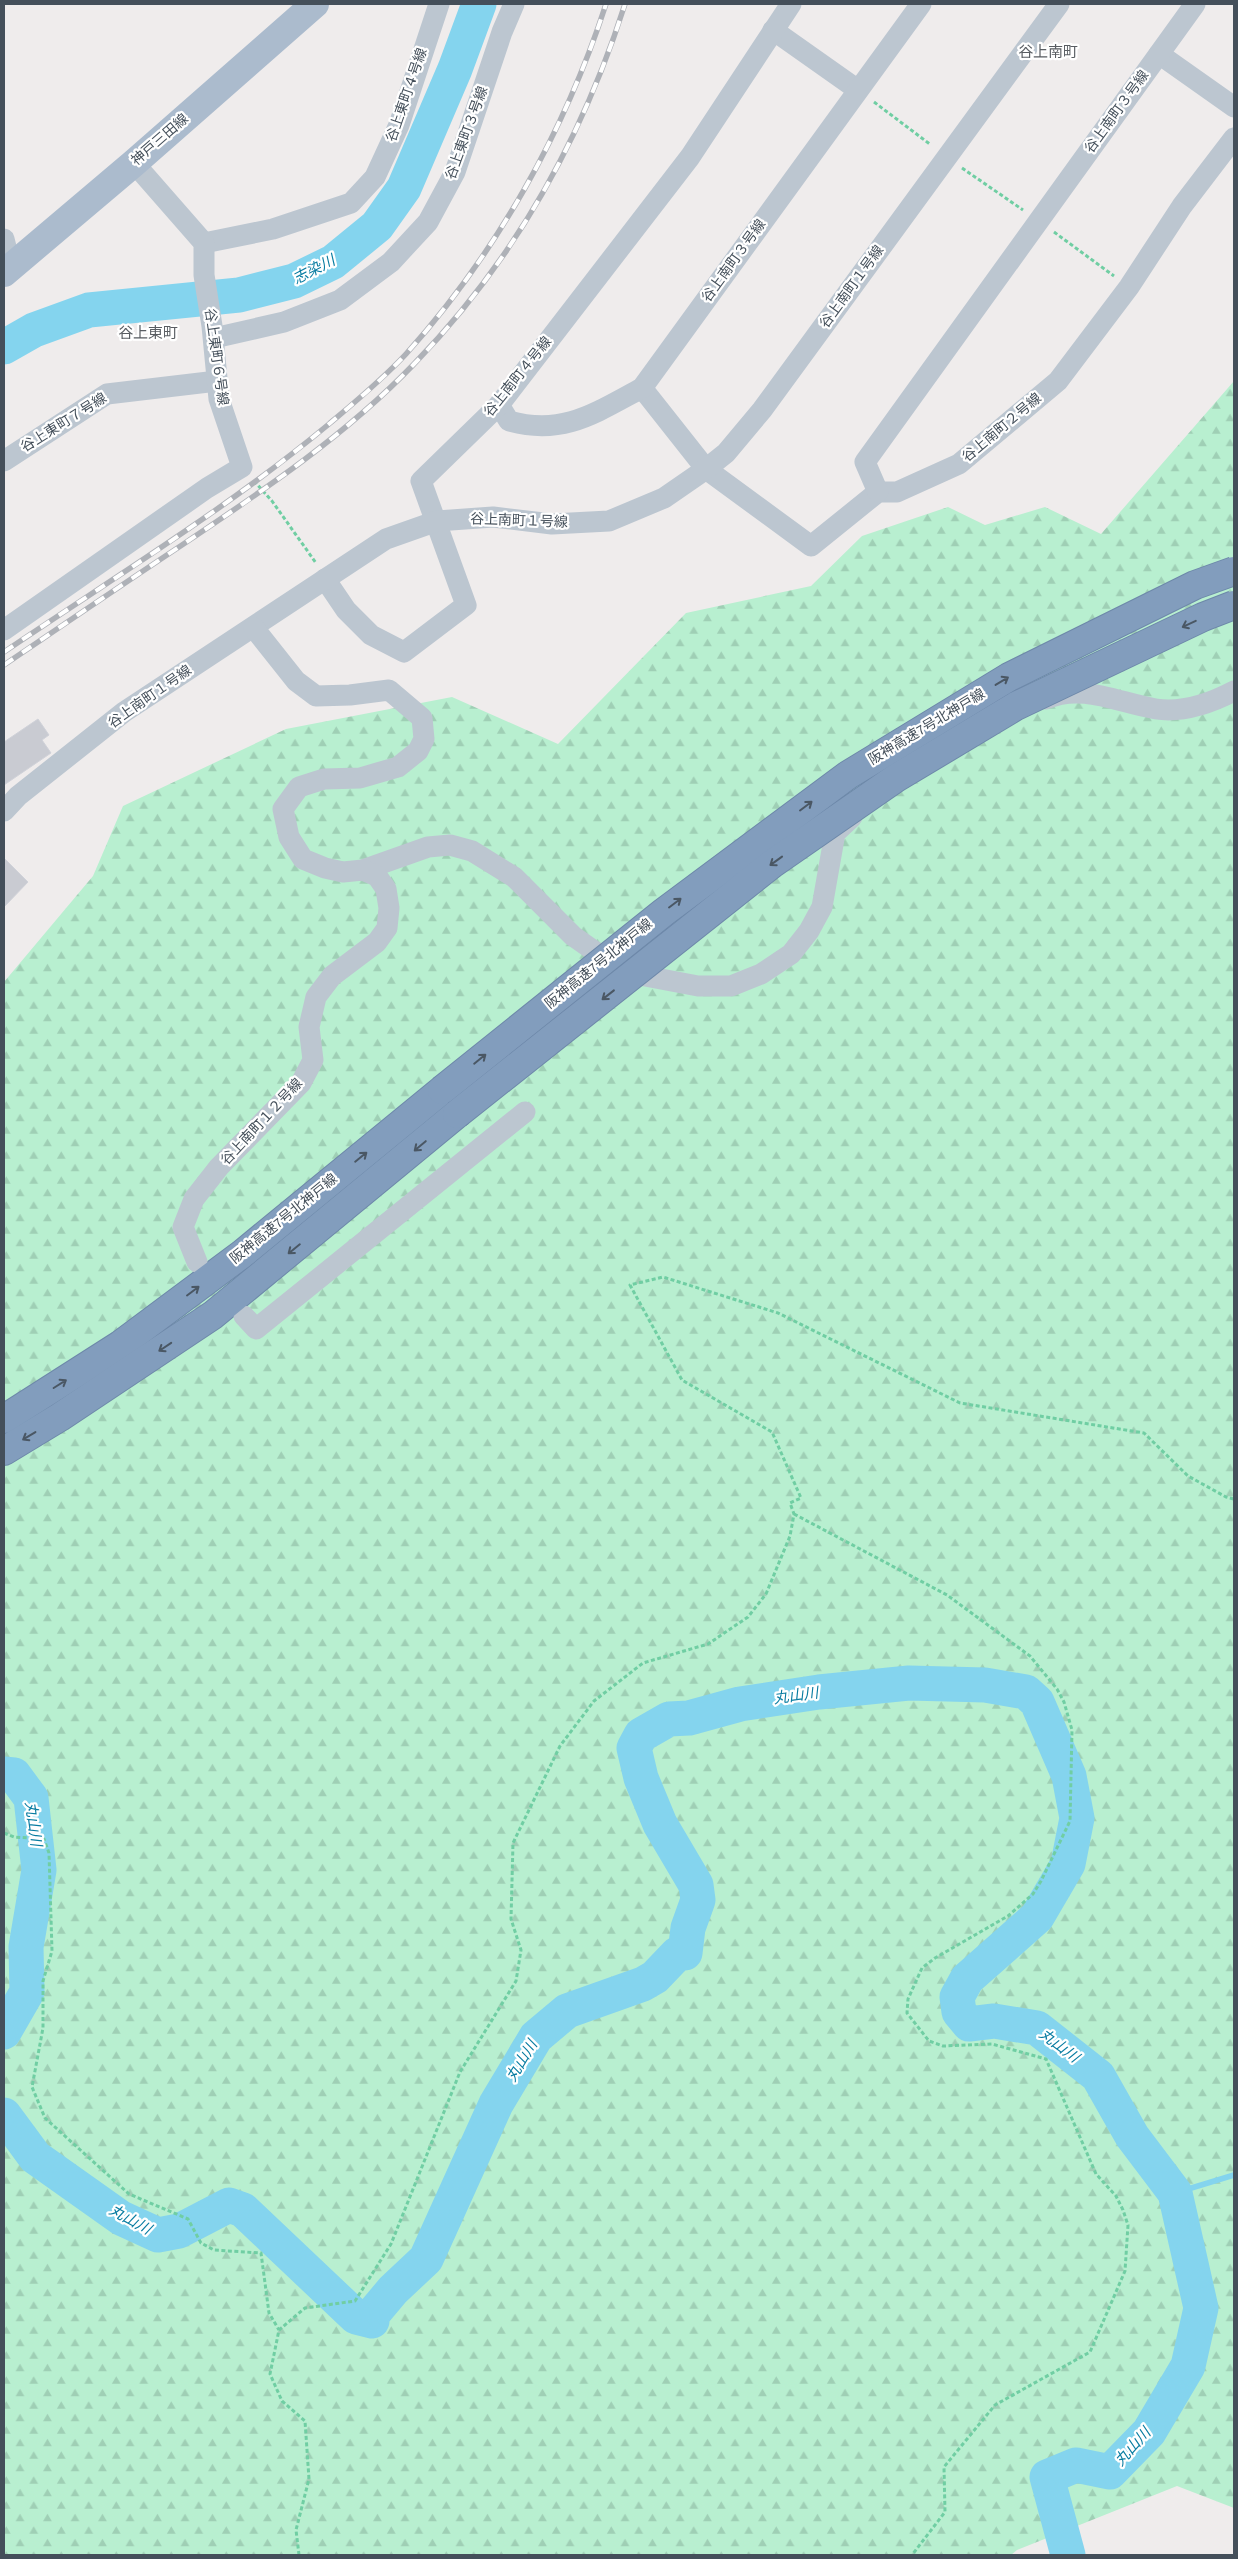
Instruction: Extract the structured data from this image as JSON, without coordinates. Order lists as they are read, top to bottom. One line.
{"streets":{"highway":["阪神高速7号北神戸線"],"main road":["神戸三田線"],"street":["谷上東町４号線","谷上南町３号線","谷上東町３号線","谷上南町１号線","谷上東町６号線","谷上南町４号線","谷上東町７号線","谷上南町２号線","谷上南町１２号線"]},"crossings":[["谷上東町４号線","谷上東町６号線"],["谷上南町３号線","谷上南町４号線"],["谷上南町３号線","谷上南町２号線"],["谷上東町３号線","谷上東町６号線"],["谷上南町１号線","谷上南町４号線"],["谷上東町６号線","谷上東町７号線"]],"districts":["谷上南町","谷上東町"],"water":["志染川","丸山川"]}
